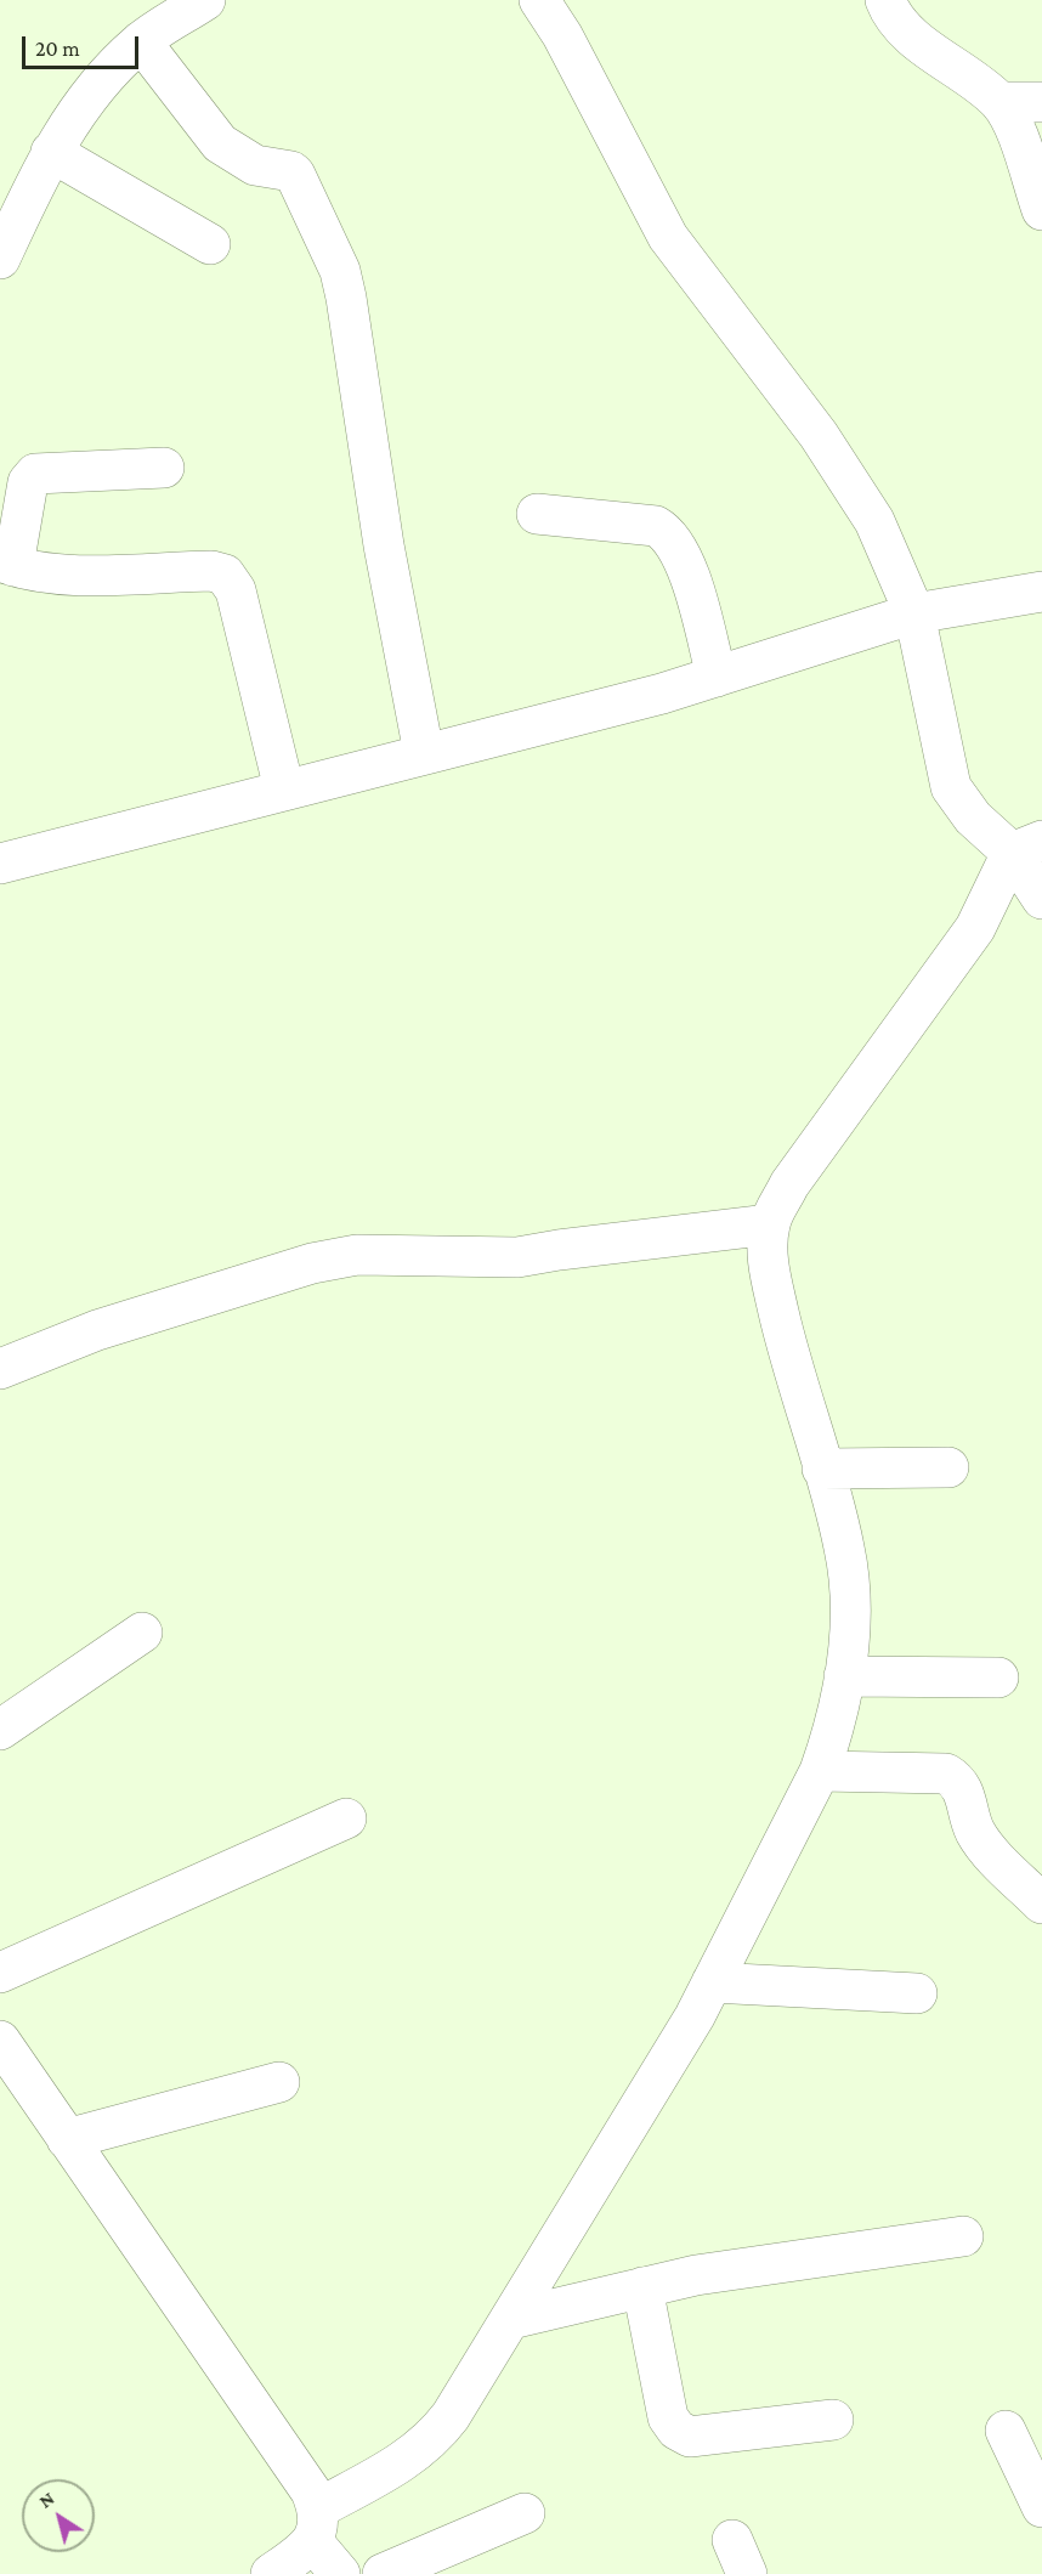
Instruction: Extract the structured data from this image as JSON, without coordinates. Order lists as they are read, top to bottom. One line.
{"scale_bar":"20 m","north":"top left"}
